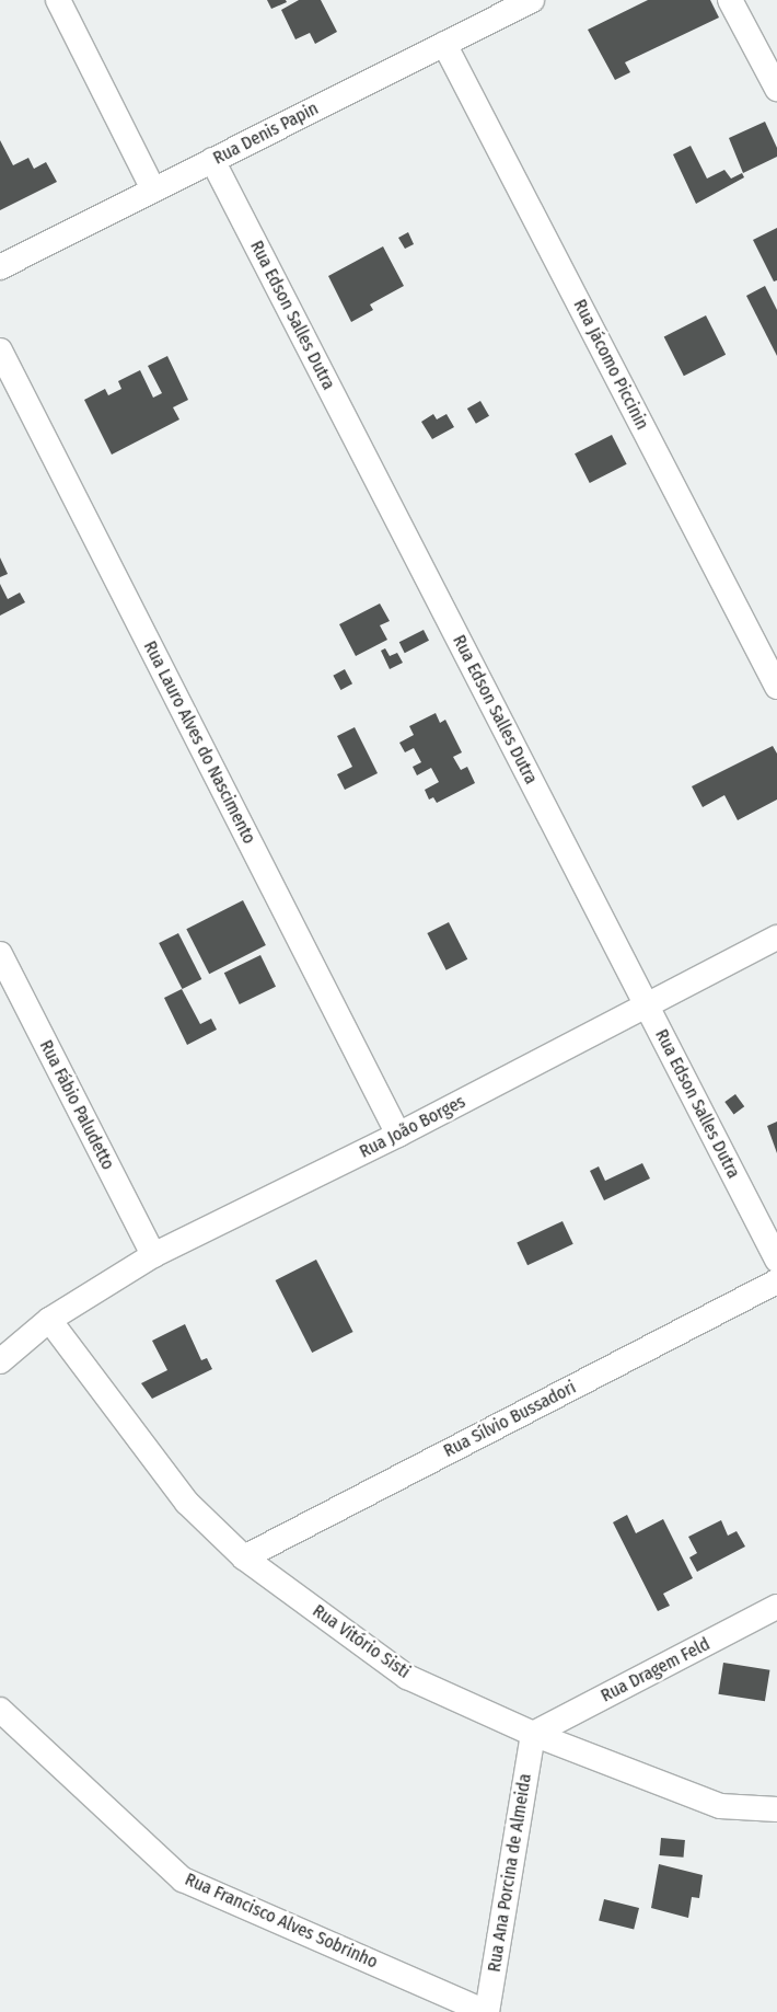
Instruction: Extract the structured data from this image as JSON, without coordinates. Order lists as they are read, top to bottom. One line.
{"streets":{"street":["Rua Denis Papin","Rua Edson Salles Dutra","Rua Jácomo Piccinin","Rua Lauro Alves do Nascimento","Rua Fábio Paludetto","Rua João Borges","Rua Sílvio Bussadori","Rua Vitório Sisti","Rua Dragem Feld","Rua Ana Porcina de Almeida","Rua Francisco Alves Sobrinho"]},"crossings":[["Rua Denis Papin","Rua Edson Salles Dutra"],["Rua Denis Papin","Rua Jácomo Piccinin"],["Rua Edson Salles Dutra","Rua João Borges"],["Rua Lauro Alves do Nascimento","Rua João Borges"],["Rua Fábio Paludetto","Rua João Borges"],["Rua João Borges","Rua Vitório Sisti"],["Rua Sílvio Bussadori","Rua Vitório Sisti"],["Rua Vitório Sisti","Rua Dragem Feld"],["Rua Vitório Sisti","Rua Ana Porcina de Almeida"],["Rua Dragem Feld","Rua Ana Porcina de Almeida"],["Rua Ana Porcina de Almeida","Rua Francisco Alves Sobrinho"]]}
